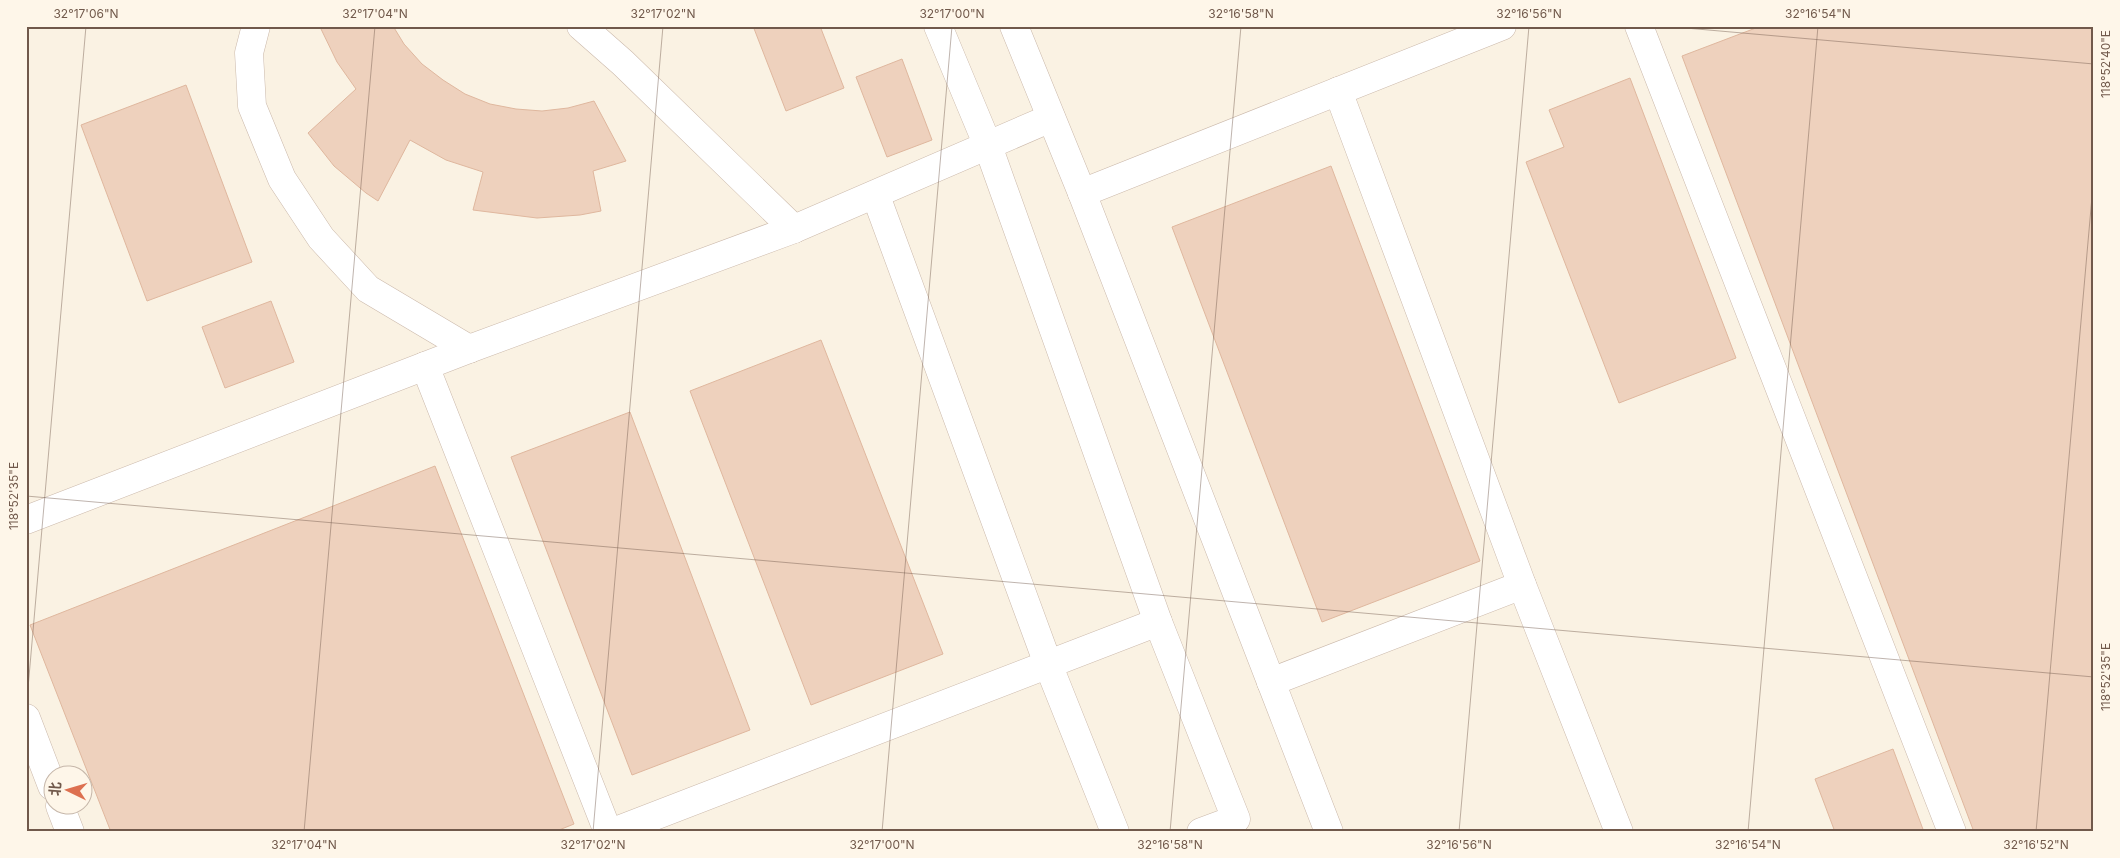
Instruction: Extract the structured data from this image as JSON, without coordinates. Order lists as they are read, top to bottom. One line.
{"north":"left","coordinates":["32°17'06\"N","32°17'04\"N","32°17'02\"N","32°17'00\"N","32°16'58\"N","32°16'56\"N","32°16'54\"N","118°52'40\"E","118°52'35\"E","32°16'52\"N"]}
